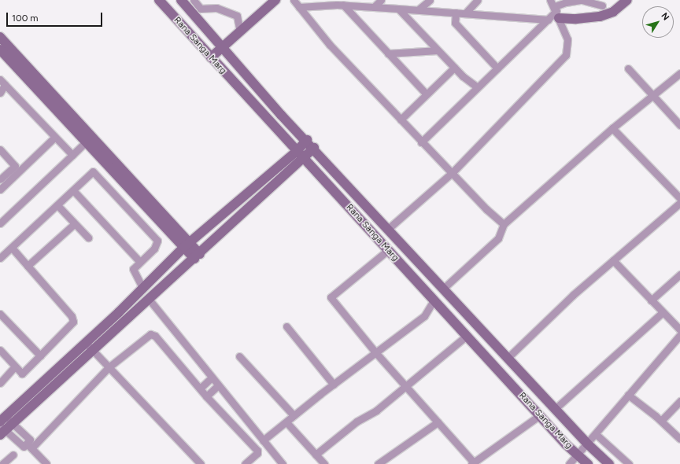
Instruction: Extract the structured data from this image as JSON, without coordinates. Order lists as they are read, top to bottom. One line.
{"streets":{"street":["Rana Sanga Marg"]},"scale_bar":"100 m","north":"top right"}
